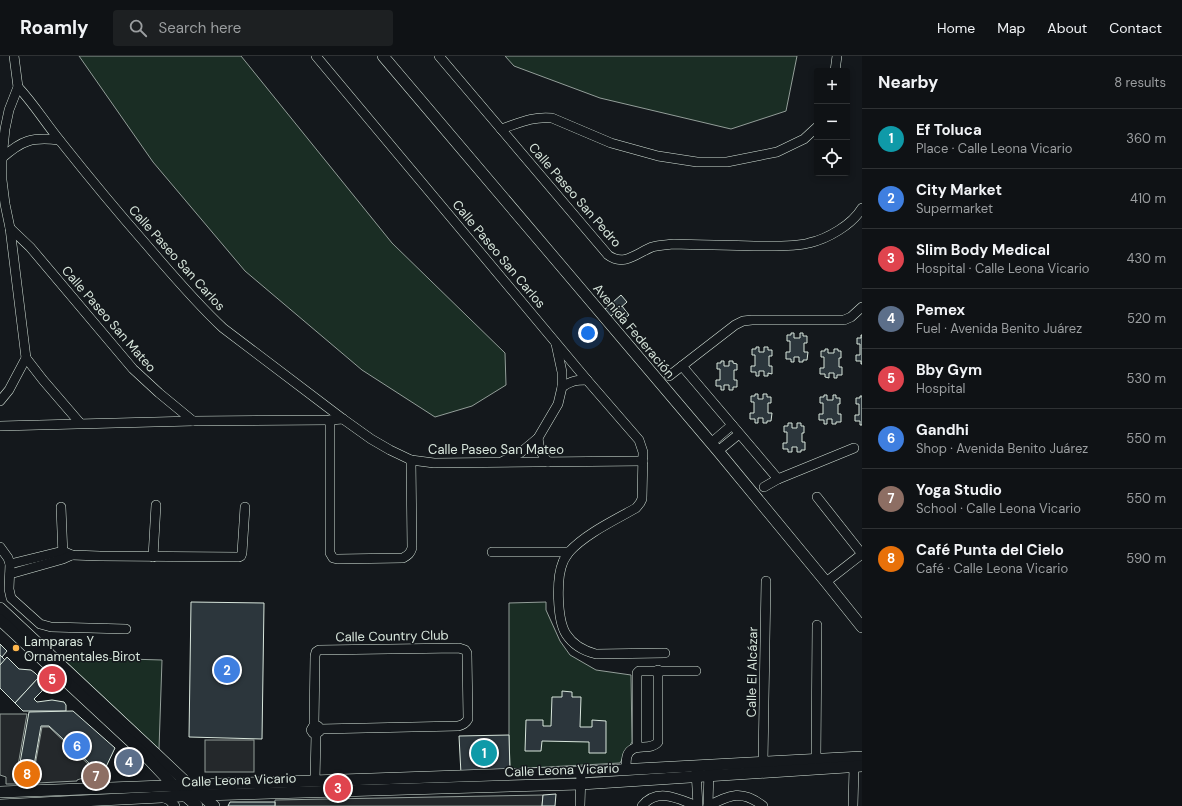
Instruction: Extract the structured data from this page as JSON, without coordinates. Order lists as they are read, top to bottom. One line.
{"streets":{"main road":["Avenida Federación","Calle Leona Vicario"],"street":["Calle Paseo San Pedro","Calle Paseo San Carlos","Calle Paseo San Mateo","Calle Country Club","Calle El Alcázar"]},"crossings":[["Calle Paseo San Carlos","Calle Paseo San Mateo"],["Calle Country Club","Calle Leona Vicario"],["Calle El Alcázar","Calle Leona Vicario"]],"places":["Lamparas Y Ornamentales Birot"],"page":{"header":"Roamly","search":"Search here","nav":["Home","Map","About","Contact"],"heading":["Nearby","8 results"],"map_buttons":["+","−"],"list":[{"mark":"1","name":"Ef Toluca","note":"Place · Calle Leona Vicario","value":"360 m"},{"mark":"2","name":"City Market","note":"Supermarket","value":"410 m"},{"mark":"3","name":"Slim Body Medical","note":"Hospital · Calle Leona Vicario","value":"430 m"},{"mark":"4","name":"Pemex","note":"Fuel · Avenida Benito Juárez","value":"520 m"},{"mark":"5","name":"Bby Gym","note":"Hospital","value":"530 m"},{"mark":"6","name":"Gandhi","note":"Shop · Avenida Benito Juárez","value":"550 m"},{"mark":"7","name":"Yoga Studio","note":"School · Calle Leona Vicario","value":"550 m"},{"mark":"8","name":"Café Punta del Cielo","note":"Café · Calle Leona Vicario","value":"590 m"}],"pins":["2","5","6","1","4","8","7","3"]}}
